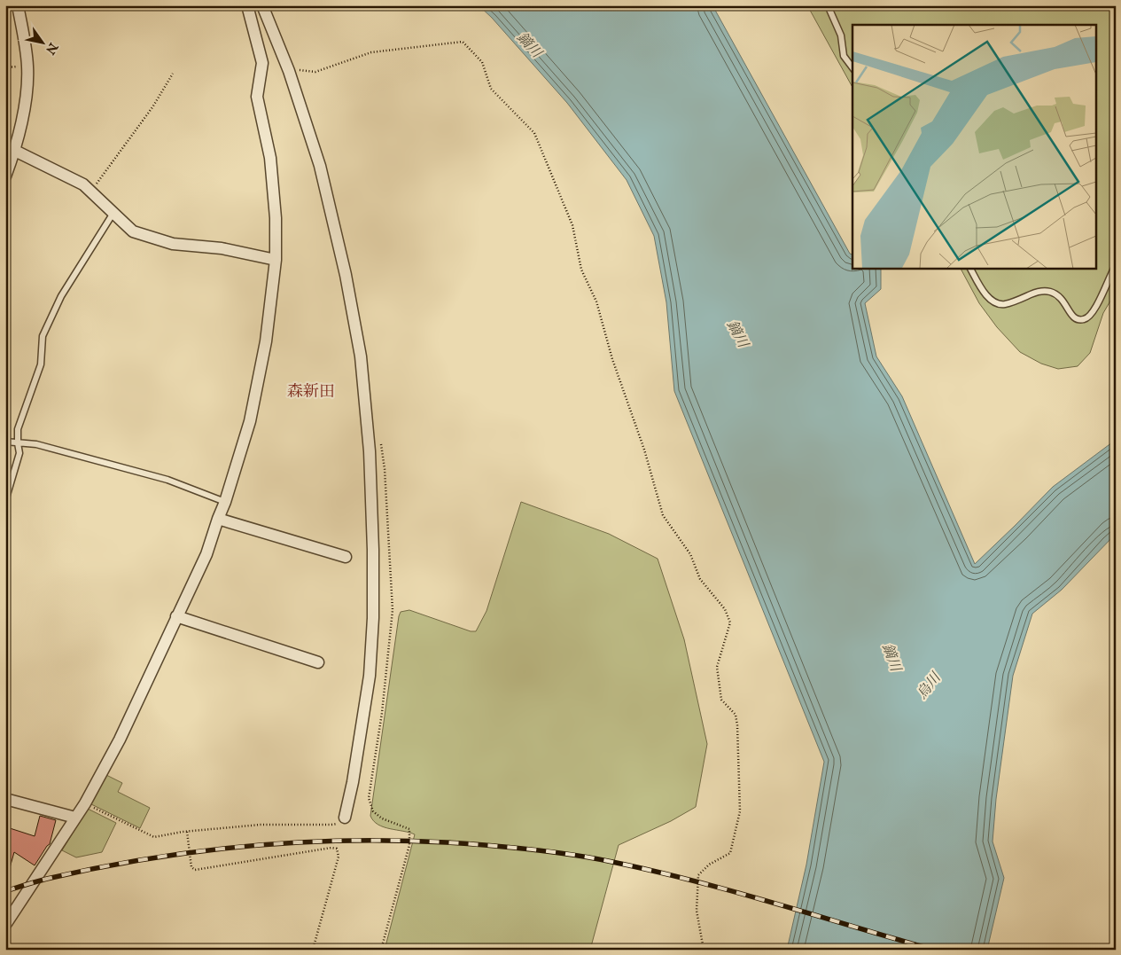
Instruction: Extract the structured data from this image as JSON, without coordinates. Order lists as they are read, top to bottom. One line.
{"districts":["森新田"],"water":["鏑川","烏川"],"north":"bottom right"}
